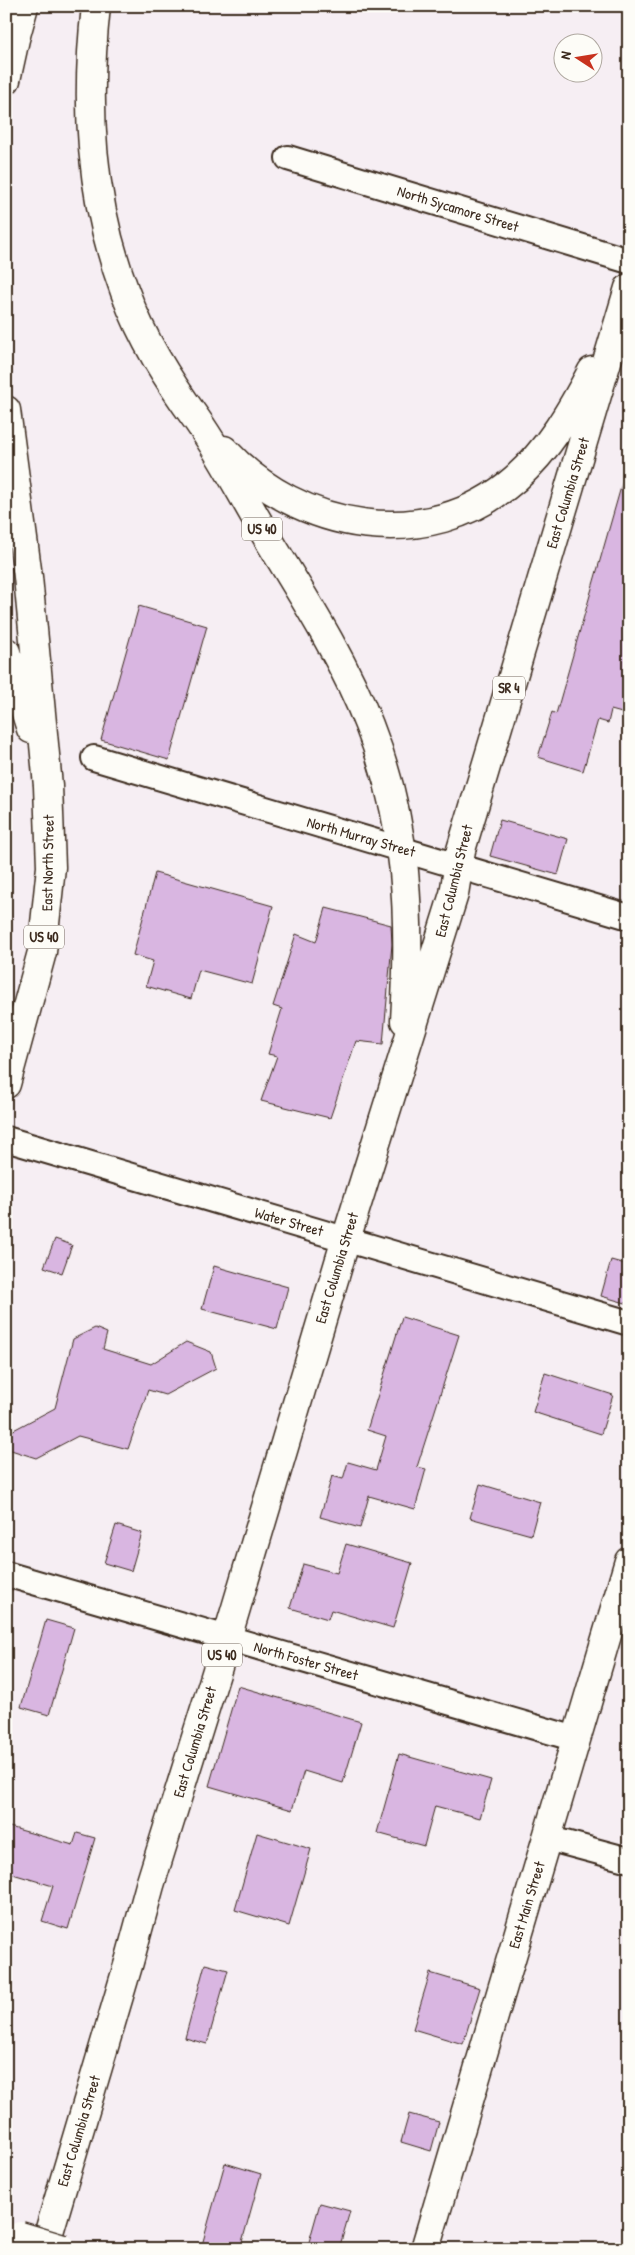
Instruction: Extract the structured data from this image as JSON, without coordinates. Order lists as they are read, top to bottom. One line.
{"streets":{"main road":["East Columbia Street","US 40","SR 4","East North Street","East Main Street"],"street":["North Sycamore Street","North Murray Street","Water Street","North Foster Street"]},"crossings":[["East Columbia Street","US 40"],["East Columbia Street","North Murray Street"],["East Columbia Street","Water Street"],["East Columbia Street","North Foster Street"],["US 40","North Murray Street"],["US 40","East North Street"],["North Foster Street","East Main Street"]],"north":"left"}
